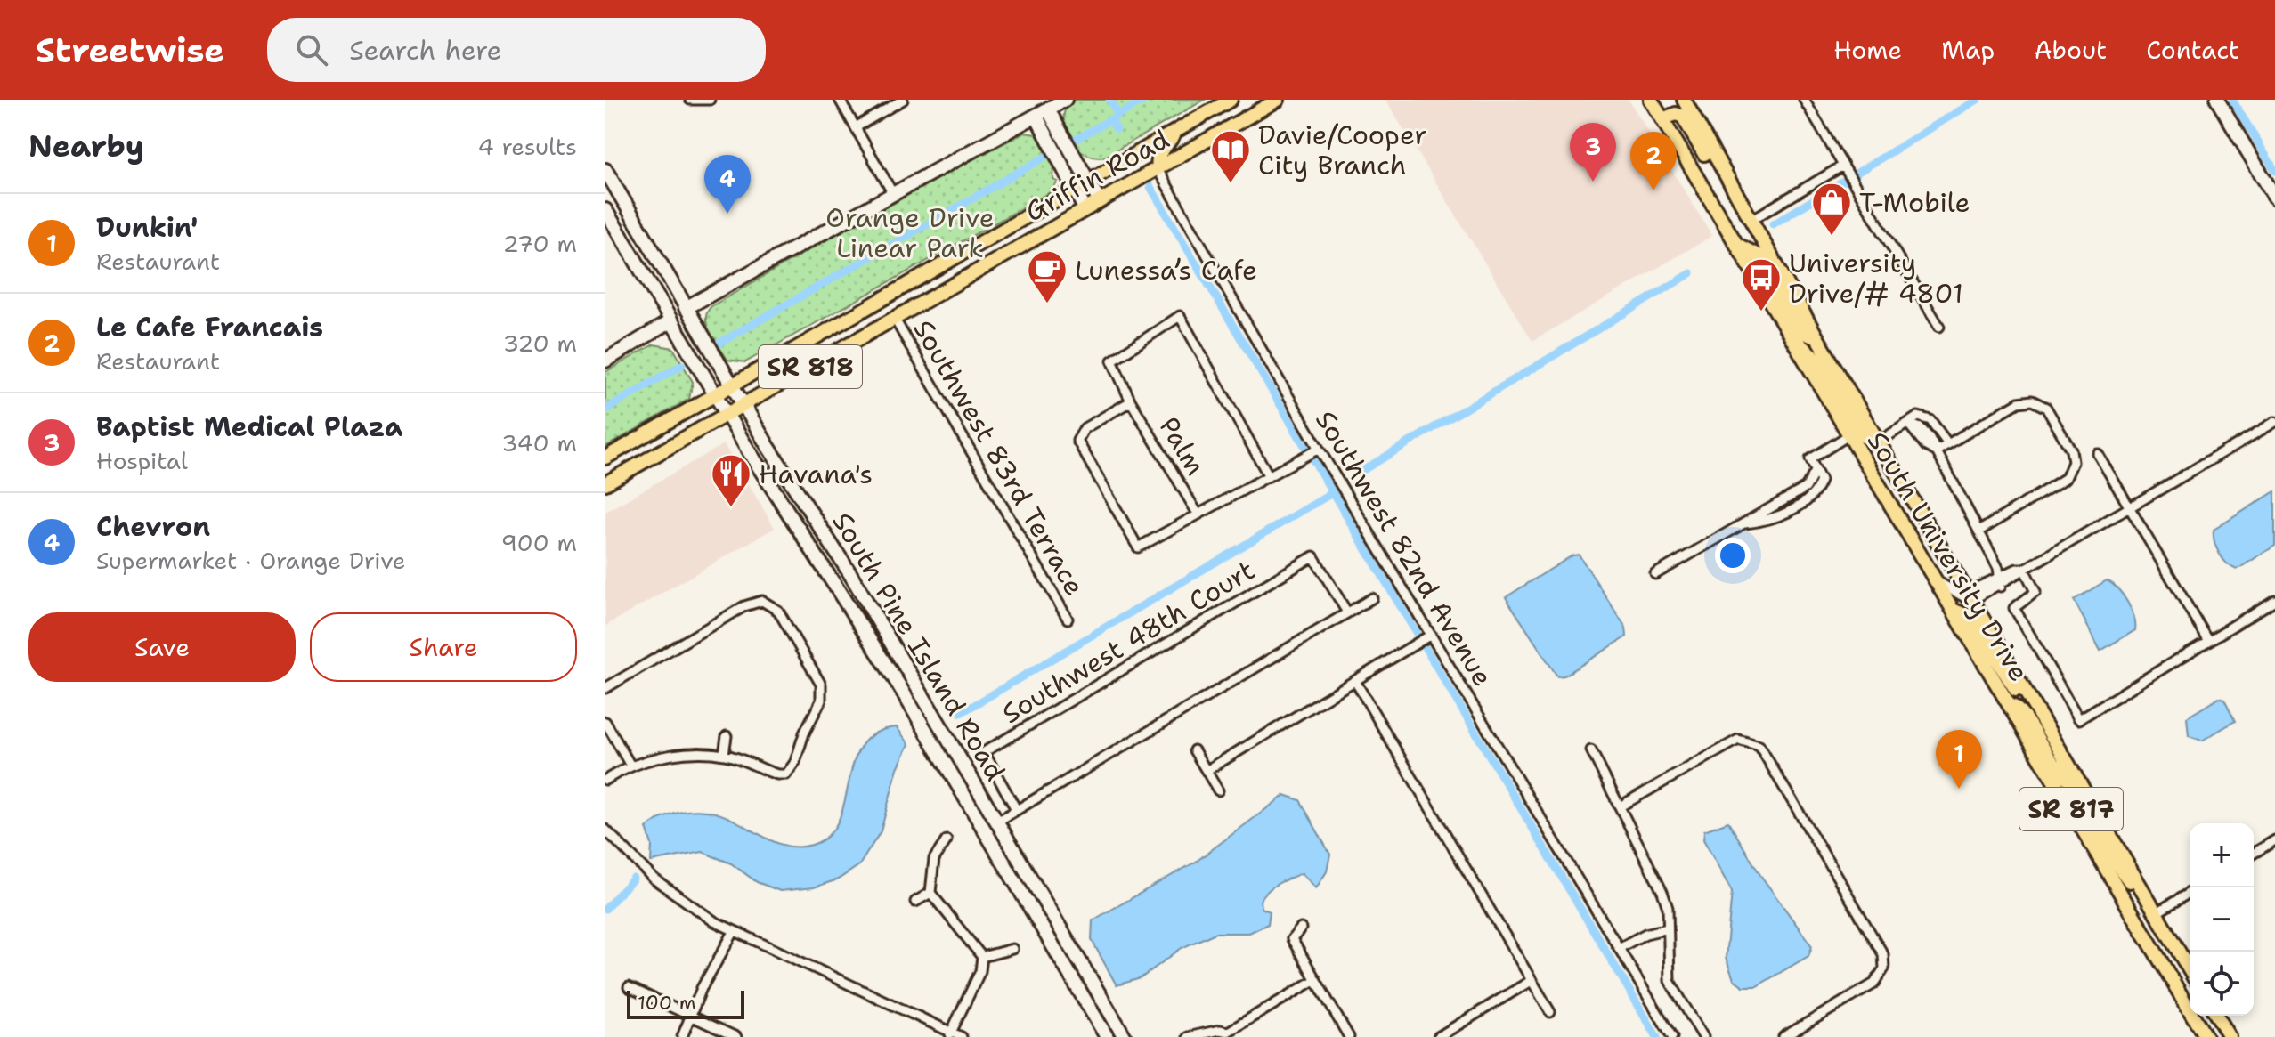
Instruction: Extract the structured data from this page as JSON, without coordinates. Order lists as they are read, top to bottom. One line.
{"streets":{"main road":["Griffin Road","SR 818","South University Drive","South Pine Island Road","SR 817"],"street":["Palm","Southwest 83rd Terrace","Southwest 82nd Avenue","Southwest 48th Court"]},"crossings":[["Griffin Road","Southwest 83rd Terrace"],["Griffin Road","Southwest 82nd Avenue"],["Griffin Road","South Pine Island Road"]],"parks":["Orange Drive Linear Park"],"places":{"library":["Davie/Cooper City Branch"],"shop":["T-Mobile"],"cafe":["Lunessa’s Cafe"],"bus stop":["University Drive/# 4801"],"restaurant":["Havana's"]},"scale_bar":"100 m","page":{"header":"Streetwise","search":"Search here","nav":["Home","Map","About","Contact"],"heading":["Nearby","4 results"],"pins":["3","2","4","1"],"list":[{"mark":"1","name":"Dunkin'","note":"Restaurant","value":"270 m"},{"mark":"2","name":"Le Cafe Francais","note":"Restaurant","value":"320 m"},{"mark":"3","name":"Baptist Medical Plaza","note":"Hospital","value":"340 m"},{"mark":"4","name":"Chevron","note":"Supermarket · Orange Drive","value":"900 m"}],"buttons":["Save","Share"],"map_buttons":["+","−"],"scale":"100 m"}}
